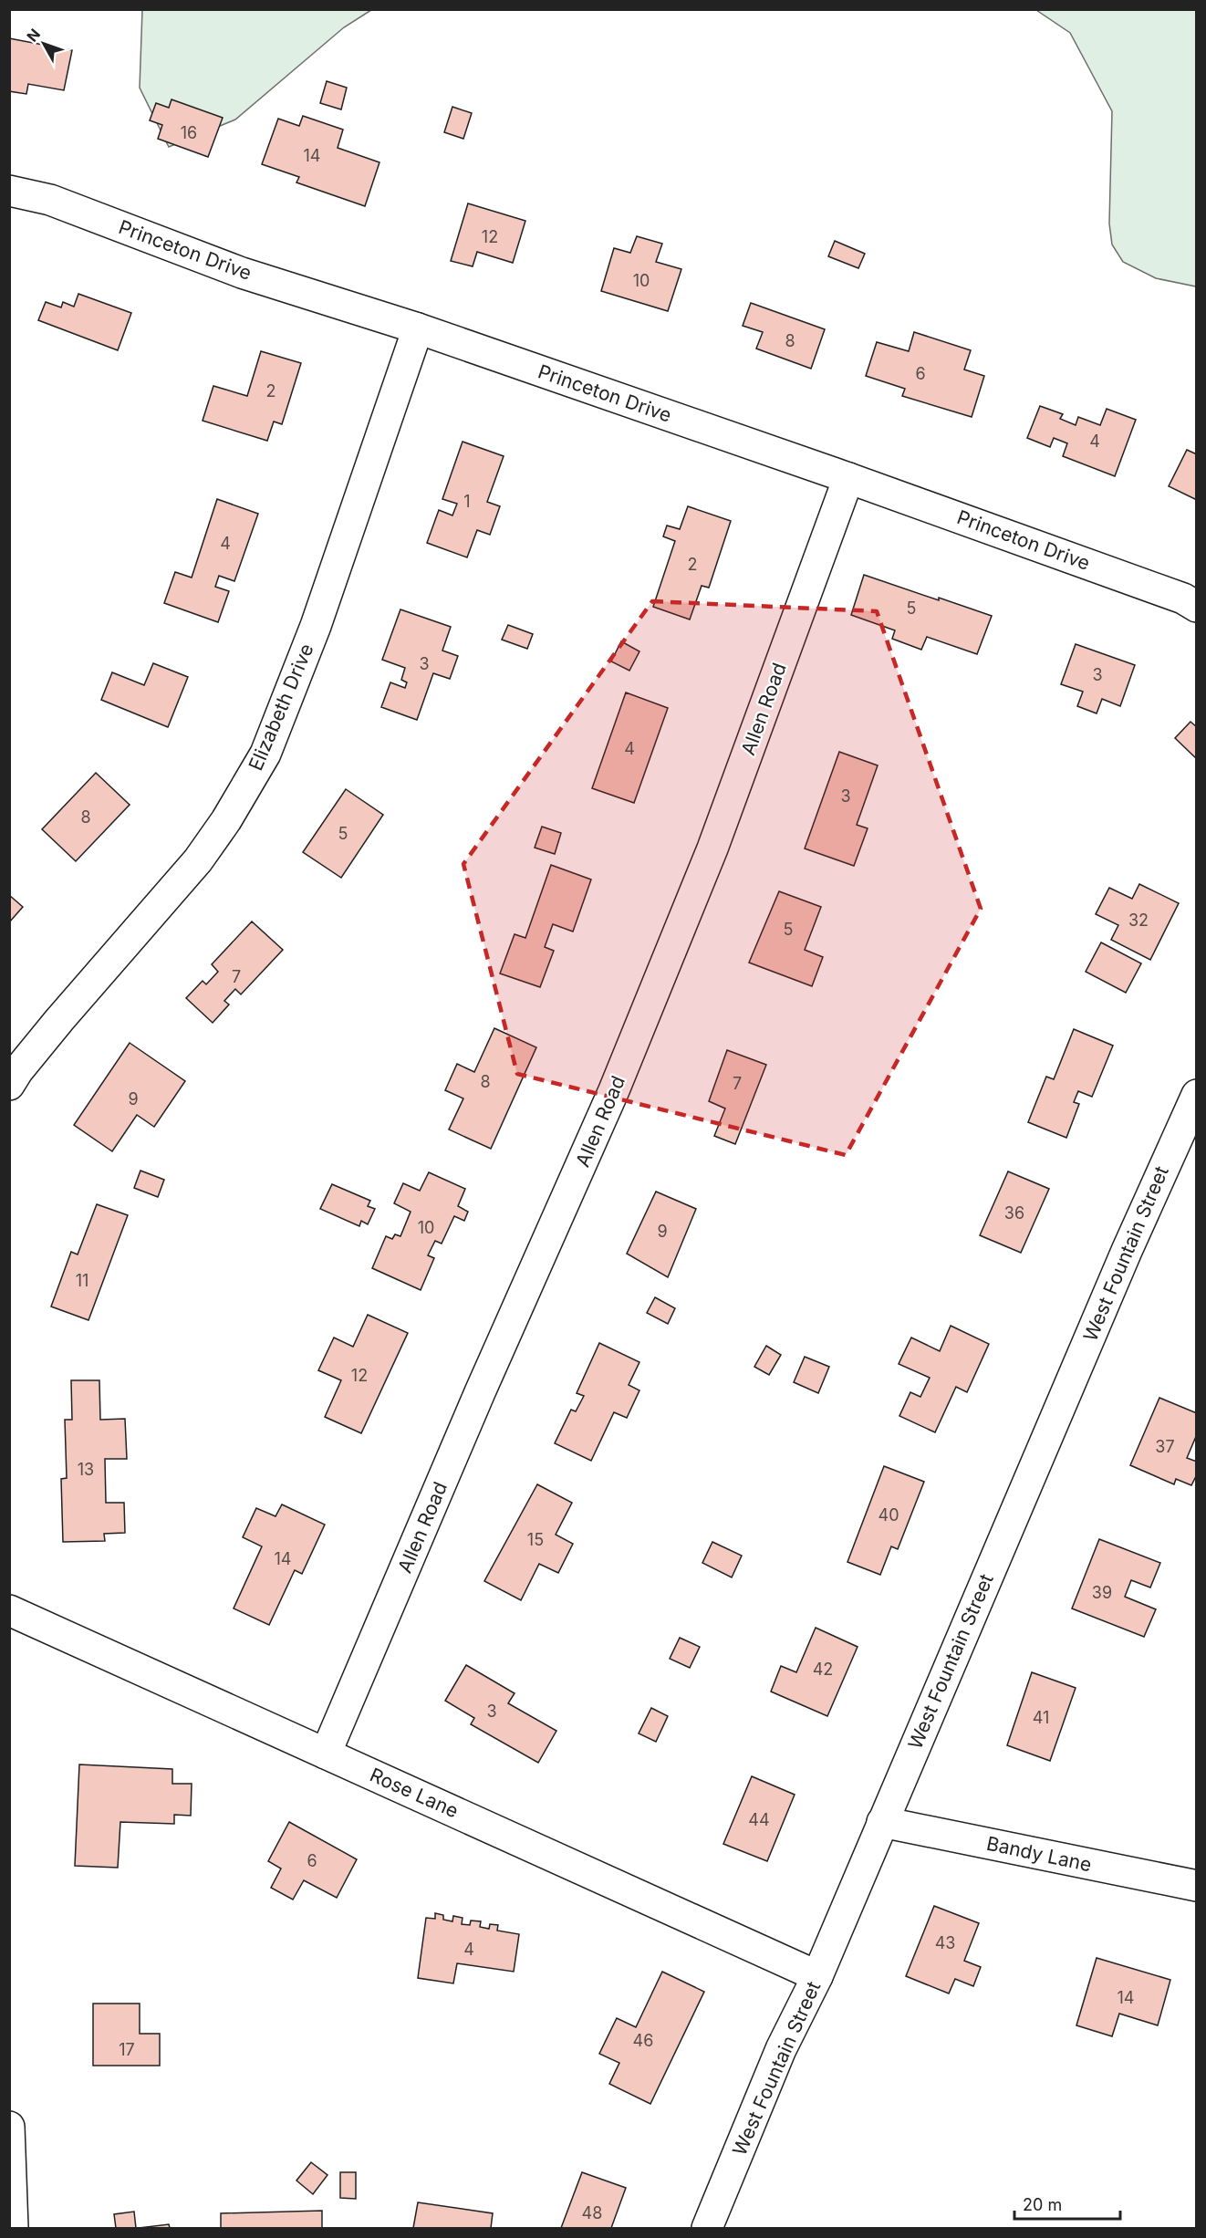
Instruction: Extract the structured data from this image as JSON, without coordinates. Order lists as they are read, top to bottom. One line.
{"streets":{"street":["Princeton Drive","Elizabeth Drive","Allen Road","West Fountain Street","Rose Lane","Bandy Lane"]},"crossings":[["Princeton Drive","Elizabeth Drive"],["Princeton Drive","Allen Road"],["Allen Road","Rose Lane"],["West Fountain Street","Rose Lane"],["West Fountain Street","Bandy Lane"]],"house_numbers":["16","14","12","10","8","6","2","4","1","4","2","5","3","3","4","3","8","5","32","5","7","8","7","9","36","10","9","11","12","37","13","40","15","14","39","42","3","41","44","6","43","4","14","46","17","48"],"scale_bar":"20 m","north":"top left"}
